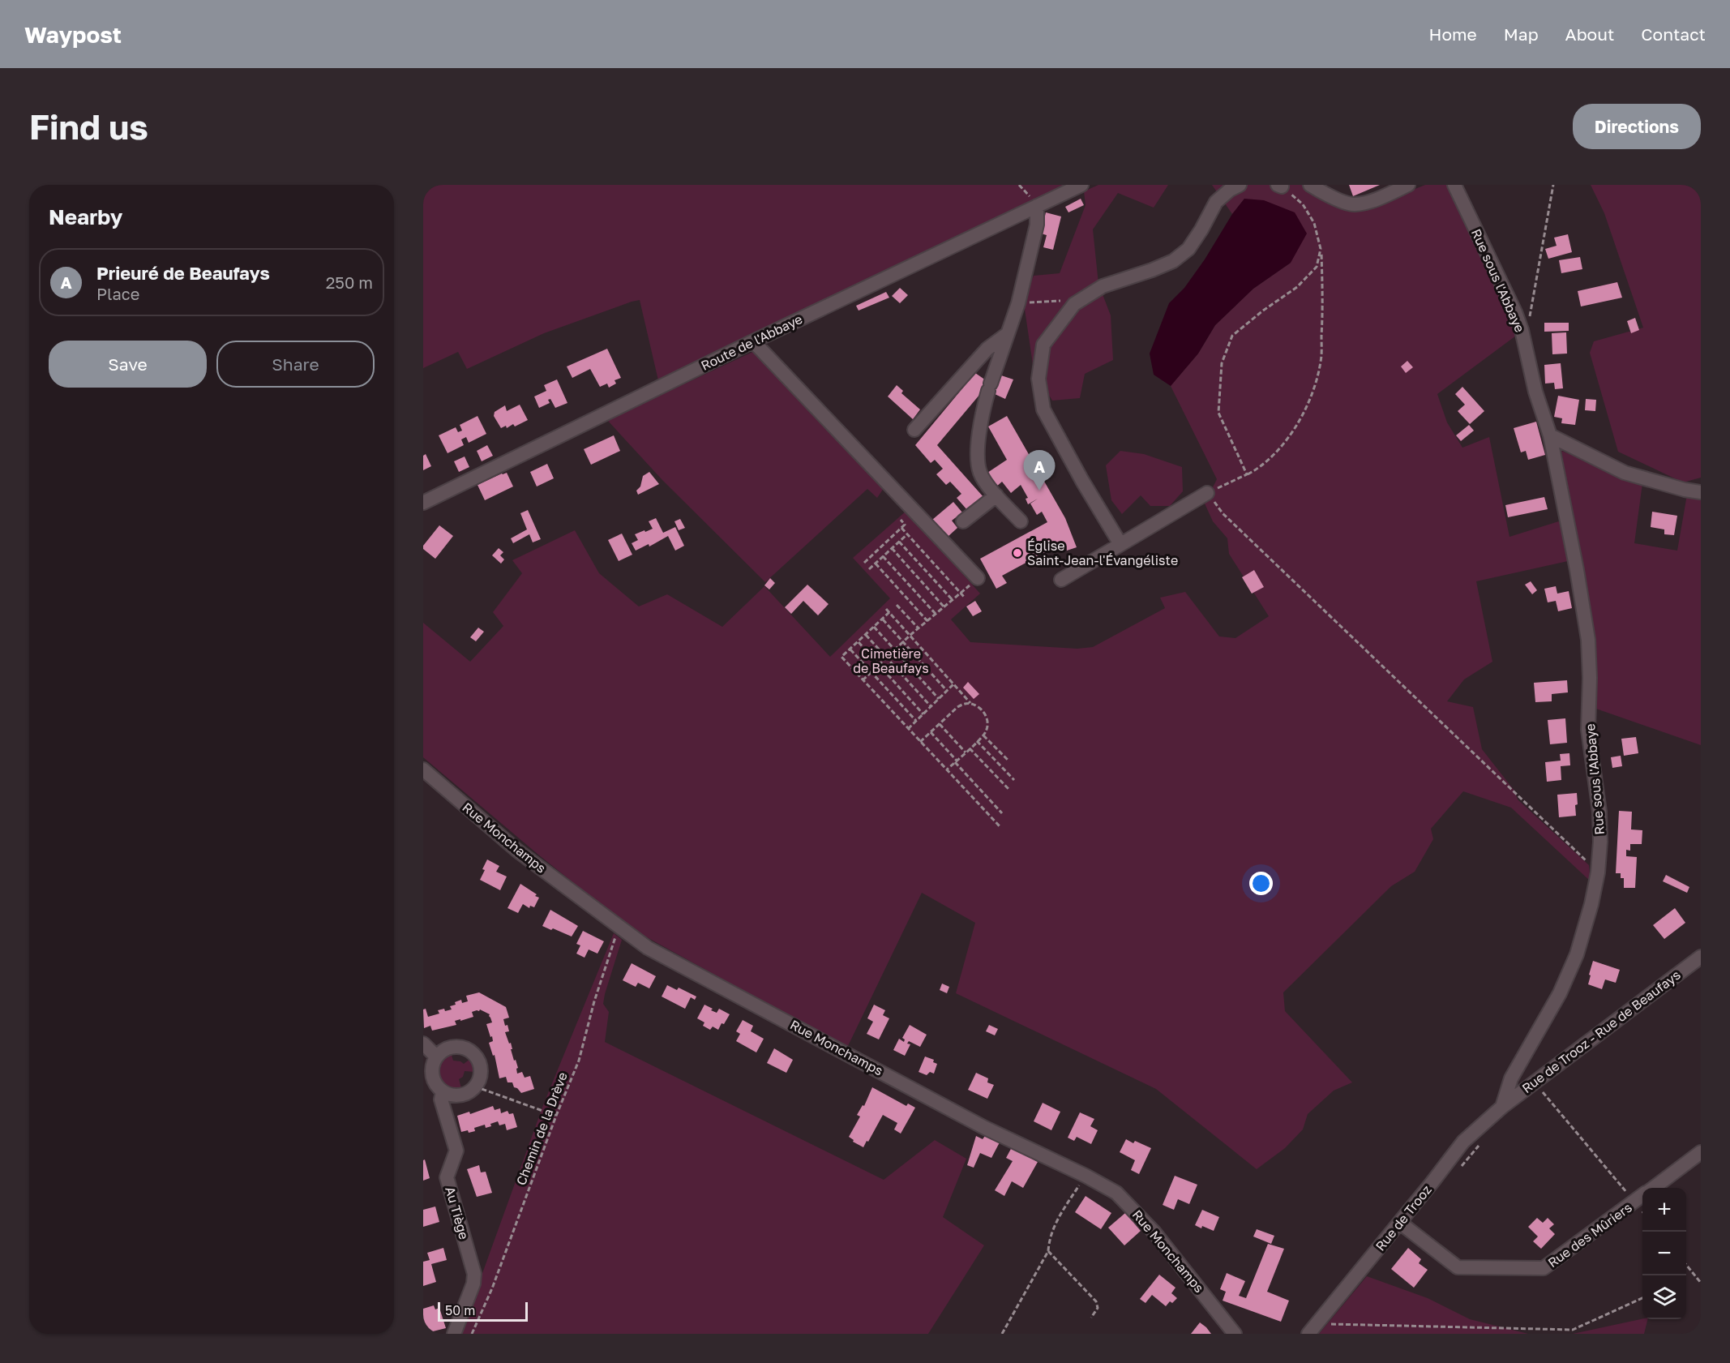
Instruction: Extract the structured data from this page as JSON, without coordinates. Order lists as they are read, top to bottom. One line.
{"streets":{"street":["Rue sous l'Abbaye","Route de l'Abbaye","Rue Monchamps","Rue de Trooz - Rue de Beaufays","Au Tiège","Rue de Trooz","Rue des Mûriers"],"path":["Chemin de la Drève"]},"crossings":[["Rue sous l'Abbaye","Rue de Trooz - Rue de Beaufays"],["Rue sous l'Abbaye","Rue de Trooz"],["Rue Monchamps","Chemin de la Drève"],["Rue de Trooz - Rue de Beaufays","Rue de Trooz"],["Rue de Trooz","Rue des Mûriers"]],"parks":["Cimetière de Beaufays"],"places":["Église Saint-Jean-l'Évangéliste"],"scale_bar":"50 m","page":{"header":"Waypost","nav":["Home","Map","About","Contact"],"buttons":["Directions",["Save","Share"]],"title":"Find us","heading":"Nearby","list":[{"mark":"A","name":"Prieuré de Beaufays","note":"Place","value":"250 m"}],"pins":"A","map_buttons":["+","−"],"scale":"50 m"}}
